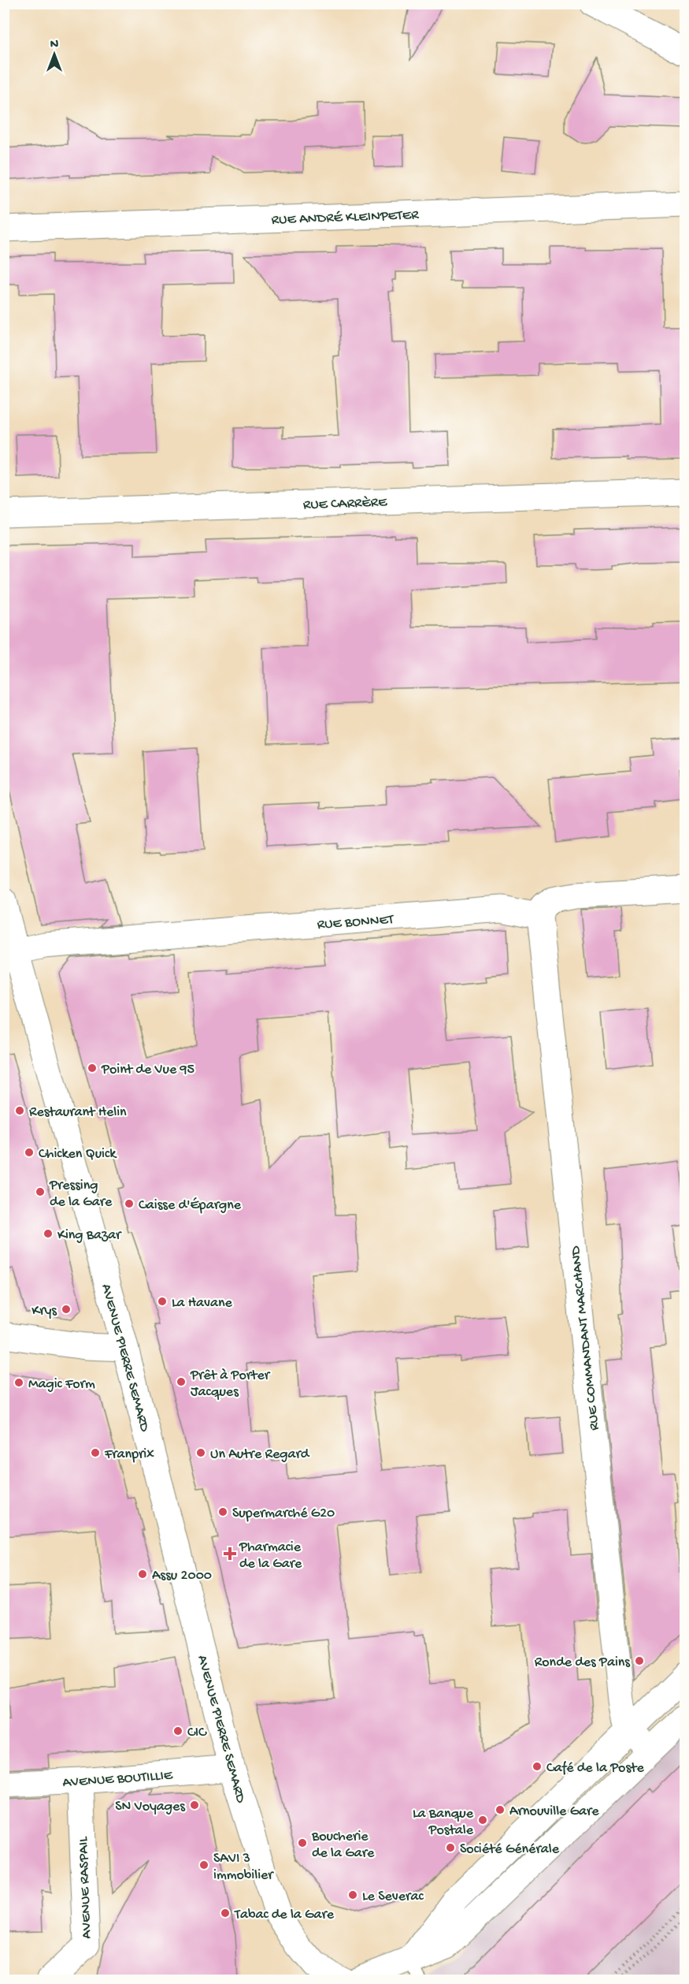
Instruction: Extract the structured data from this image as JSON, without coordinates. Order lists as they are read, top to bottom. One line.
{"streets":{"street":["RUE ANDRÉ KLEINPETER","RUE CARRÈRE","RUE BONNET","RUE COMMANDANT MARCHAND","AVENUE PIERRE SEMARD","AVENUE BOUTILLIE","AVENUE RASPAIL"]},"crossings":[["RUE BONNET","RUE COMMANDANT MARCHAND"],["RUE BONNET","AVENUE PIERRE SEMARD"],["AVENUE PIERRE SEMARD","AVENUE BOUTILLIE"],["AVENUE BOUTILLIE","AVENUE RASPAIL"]],"places":{"other":["Point de Vue 95","Restaurant Helin","Chicken Quick","Pressing de la Gare","Caisse d'Épargne","King Bazar","La Havane","Krys","Prêt à Porter Jacques","Magic Form","Franprix","Un Autre Regard","Supermarché G20","Assu 2000","Ronde des Pains","CIC","Café de la Poste","SN Voyages","Arnouville Gare","La Banque Postale","Boucherie de la Gare","Société Générale","SAVI 3 immobilier","Le Severac","Tabac de la Gare"],"health":["Pharmacie de la Gare"]},"north":"top"}
